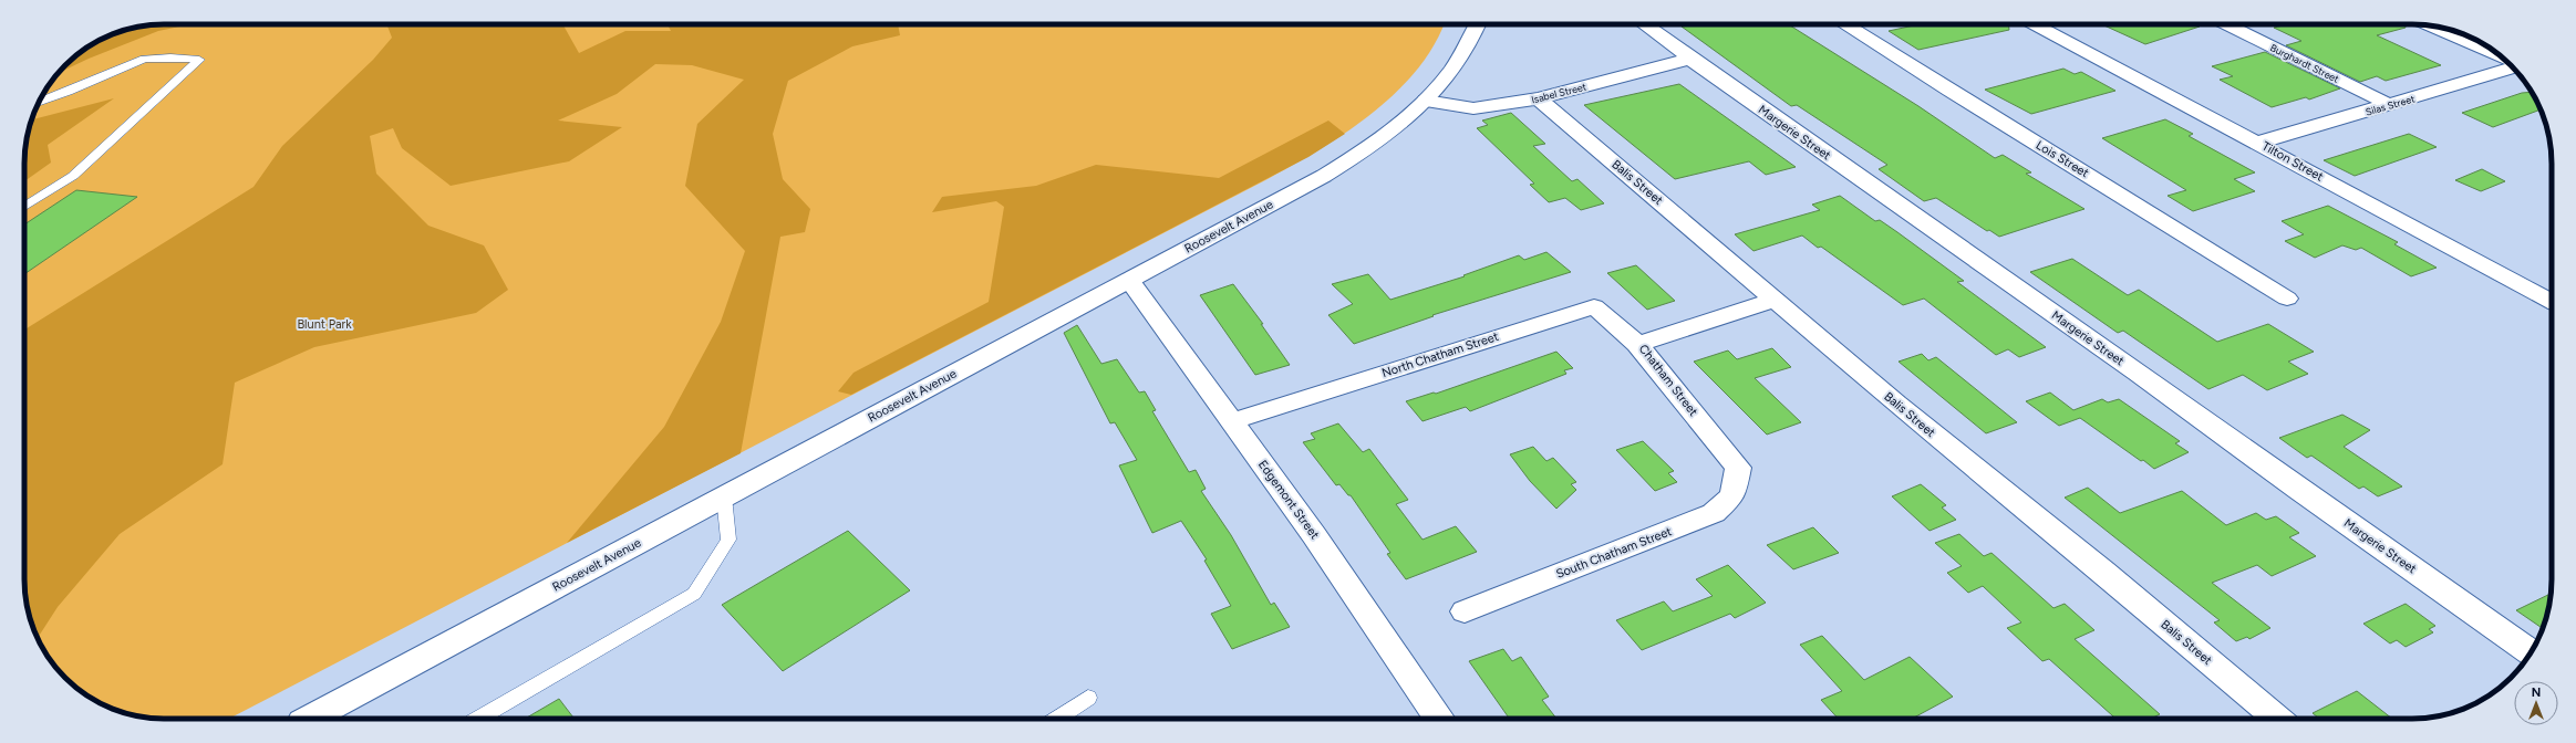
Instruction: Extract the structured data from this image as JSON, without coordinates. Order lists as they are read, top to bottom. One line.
{"streets":{"street":["Burghardt Street","Isabel Street","Silas Street","Margerie Street","Lois Street","Tilton Street","Balis Street","Roosevelt Avenue","North Chatham Street","Chatham Street","Edgemont Street","South Chatham Street"]},"crossings":[["Burghardt Street","Silas Street"],["Isabel Street","Margerie Street"],["Isabel Street","Balis Street"],["Isabel Street","Roosevelt Avenue"],["Silas Street","Tilton Street"],["Balis Street","Chatham Street"],["Roosevelt Avenue","Edgemont Street"],["North Chatham Street","Chatham Street"],["North Chatham Street","Edgemont Street"],["Chatham Street","South Chatham Street"]],"parks":["Blunt Park"],"north":"top"}
